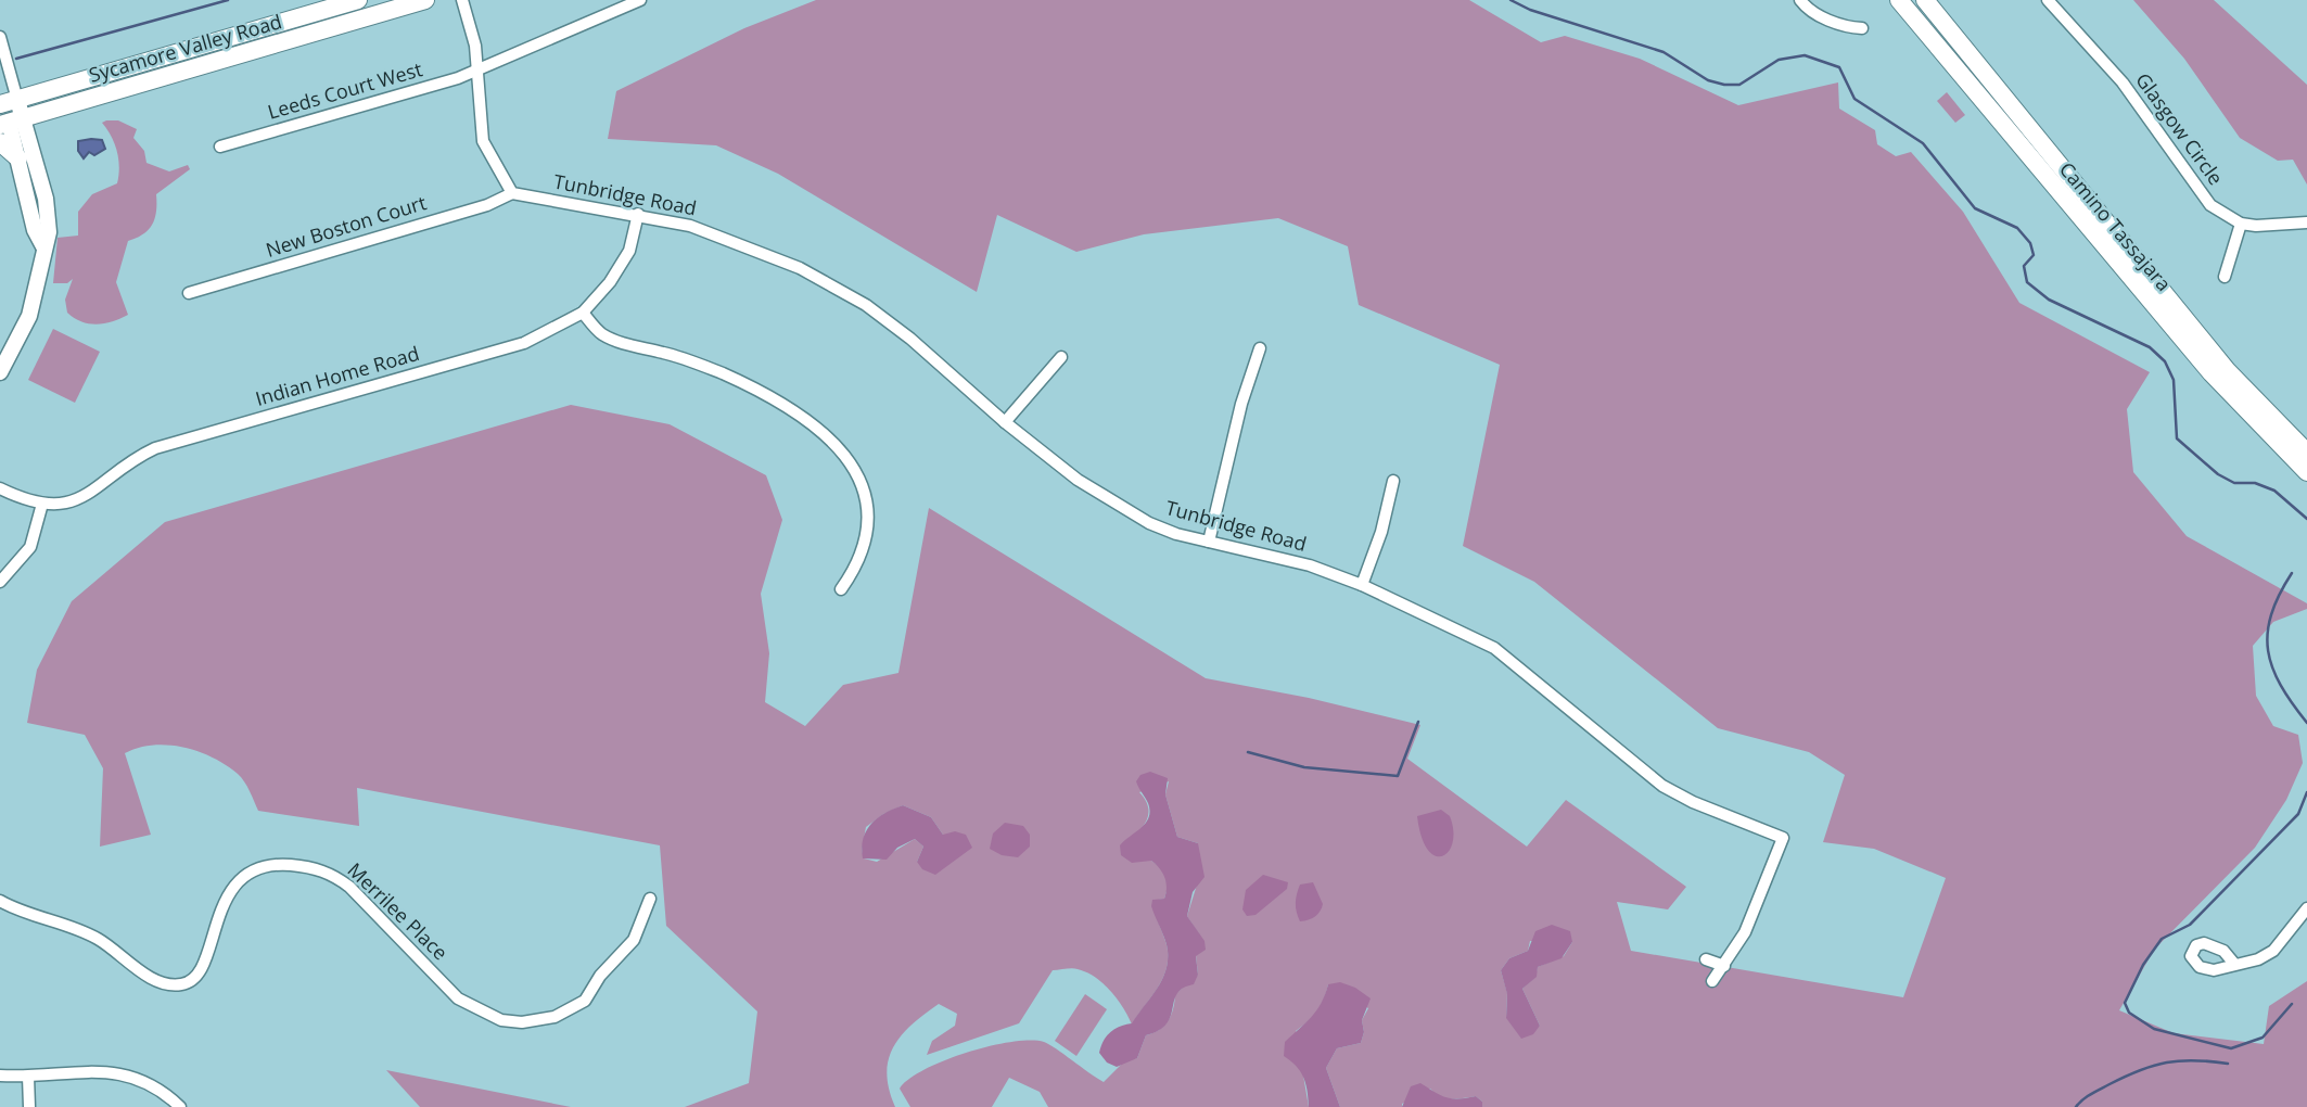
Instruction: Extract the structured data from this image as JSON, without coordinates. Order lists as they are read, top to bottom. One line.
{"streets":{"main road":["Sycamore Valley Road","Camino Tassajara"],"street":["Leeds Court West","Glasgow Circle","Tunbridge Road","New Boston Court","Indian Home Road","Merrilee Place"]},"crossings":[["Tunbridge Road","New Boston Court"],["Tunbridge Road","Indian Home Road"]]}
